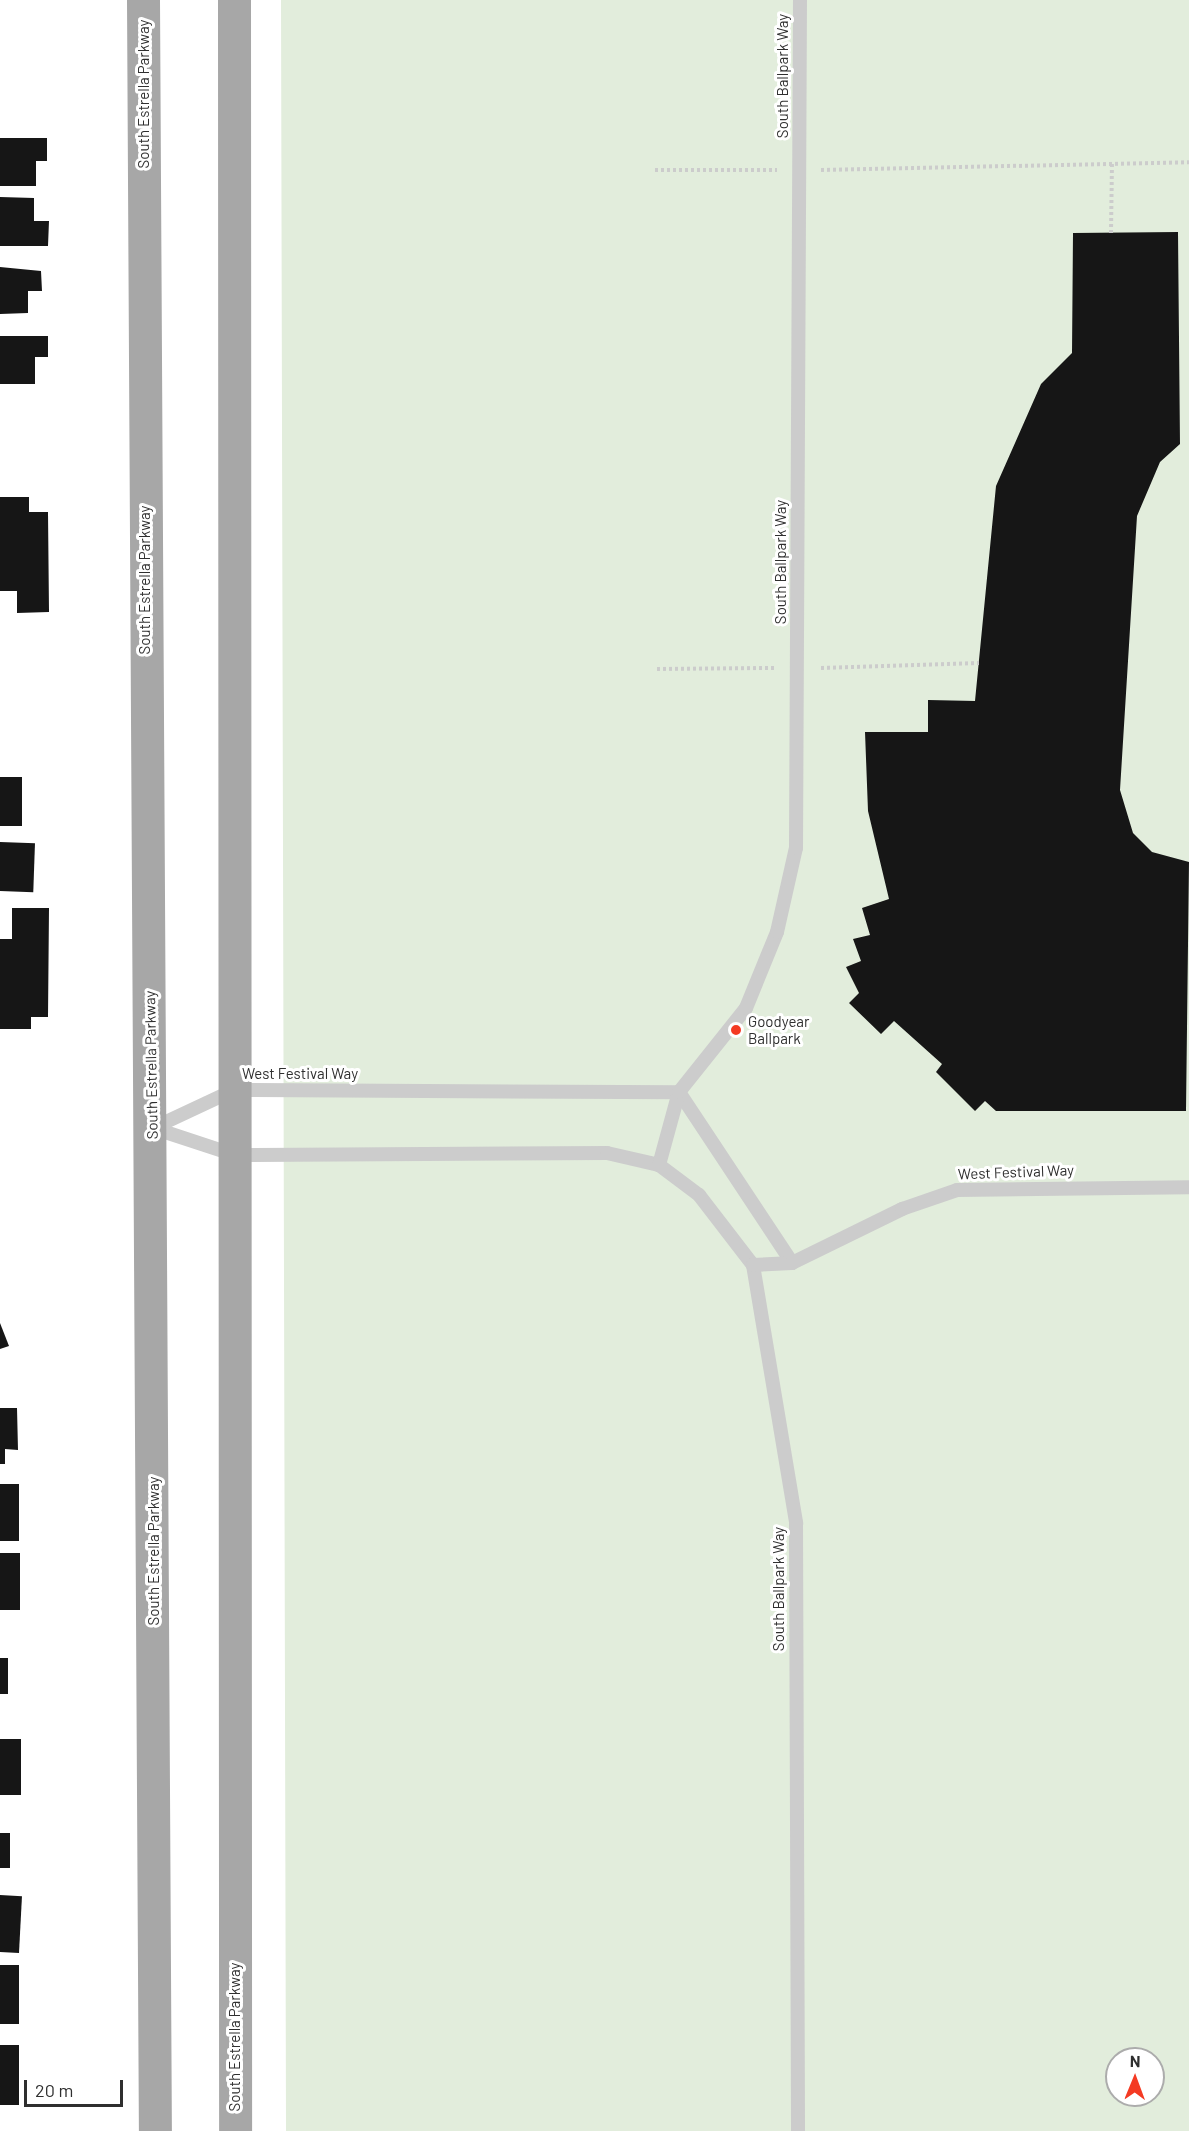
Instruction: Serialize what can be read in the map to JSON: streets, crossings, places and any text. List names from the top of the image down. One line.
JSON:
{"streets":{"main road":["South Estrella Parkway"],"lane":["South Ballpark Way","West Festival Way"]},"crossings":[["South Ballpark Way","West Festival Way"],["South Estrella Parkway","West Festival Way"]],"places":["Goodyear Ballpark"],"scale_bar":"20 m","north":"top"}
